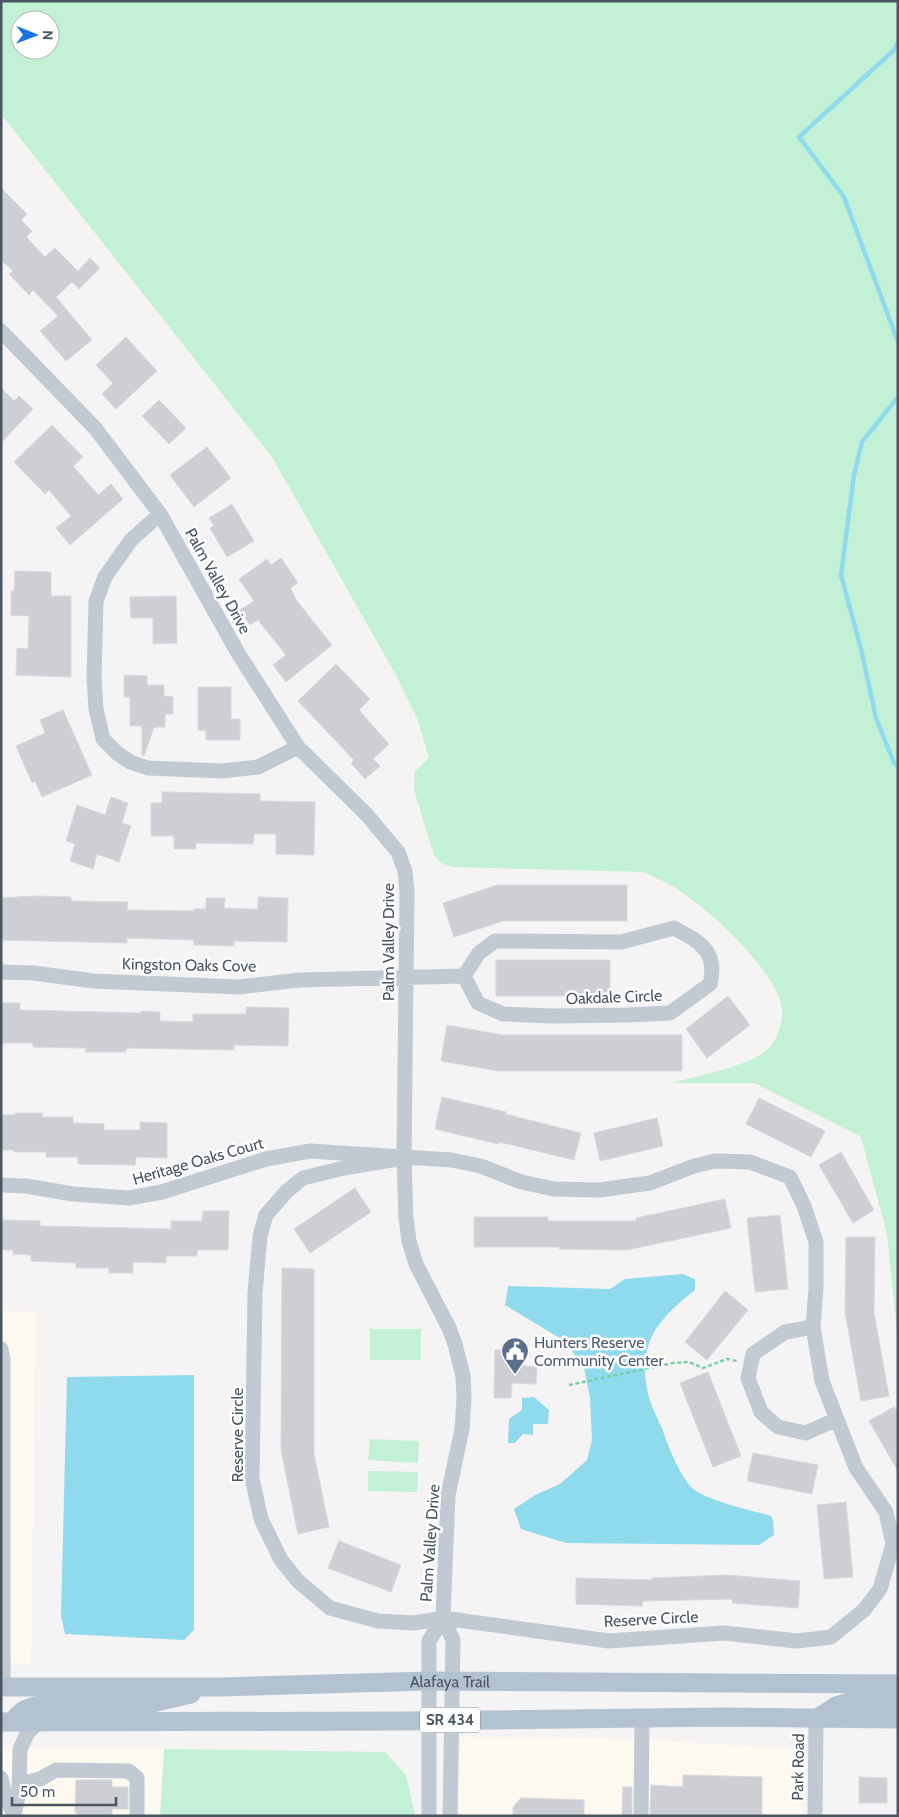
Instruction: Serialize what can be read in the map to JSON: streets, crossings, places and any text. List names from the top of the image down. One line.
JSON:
{"streets":{"main road":["Alafaya Trail","SR 434"],"street":["Palm Valley Drive","Kingston Oaks Cove","Oakdale Circle","Heritage Oaks Court","Reserve Circle","Park Road"]},"crossings":[["Palm Valley Drive","Kingston Oaks Cove"],["Palm Valley Drive","Heritage Oaks Court"],["Palm Valley Drive","Reserve Circle"],["Palm Valley Drive","Alafaya Trail"],["Palm Valley Drive","SR 434"],["Heritage Oaks Court","Reserve Circle"],["SR 434","Park Road"]],"places":{"public building":["Hunters Reserve Community Center"]},"scale_bar":"50 m","north":"right"}
